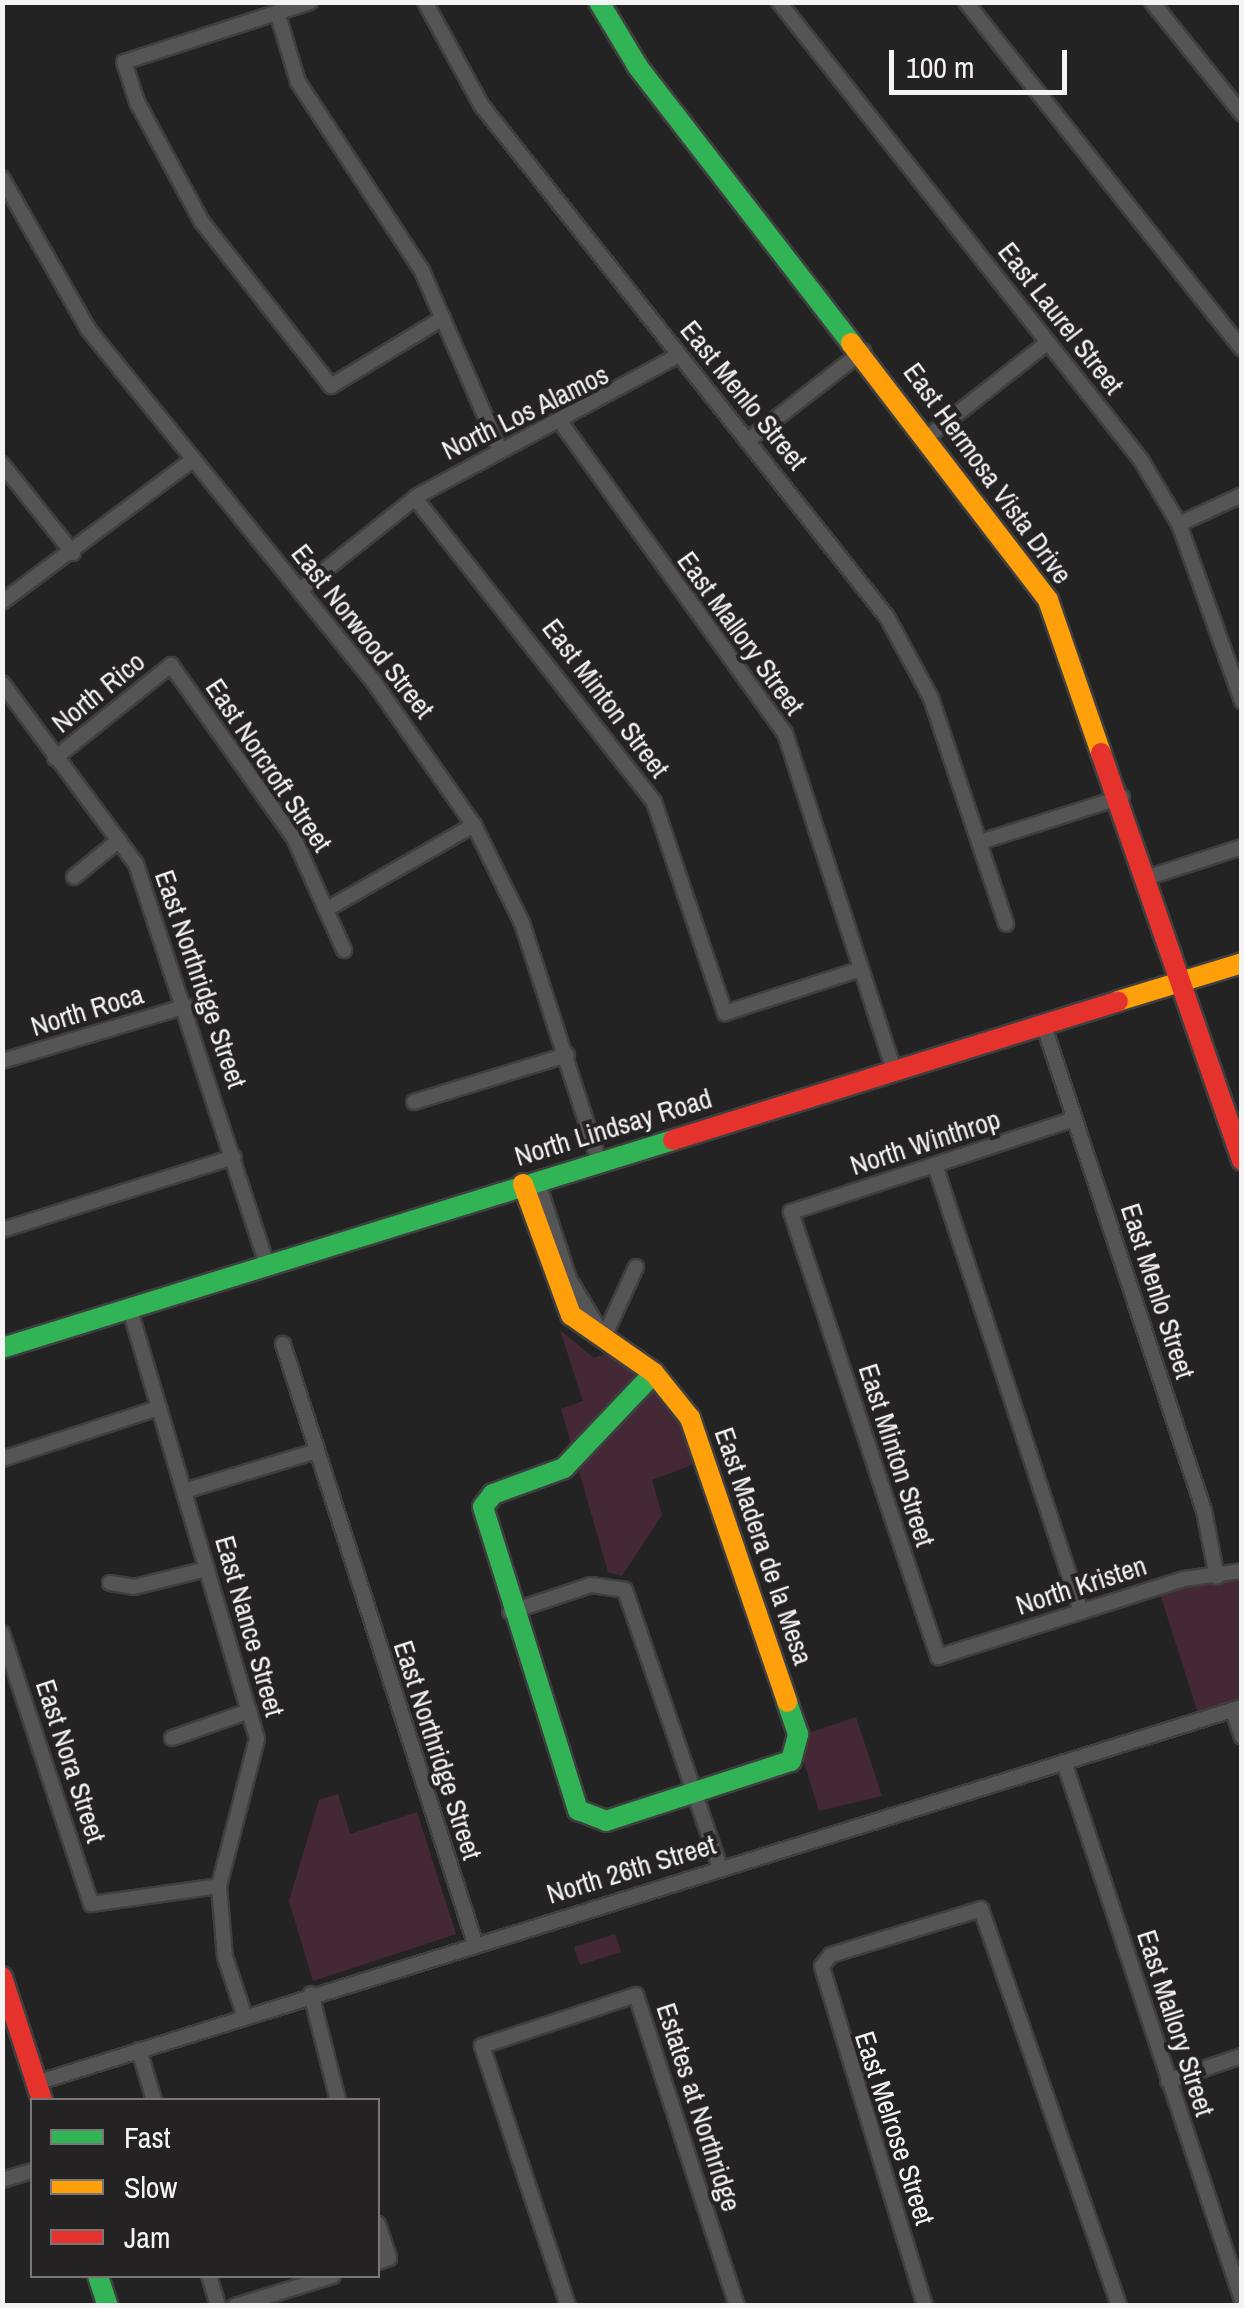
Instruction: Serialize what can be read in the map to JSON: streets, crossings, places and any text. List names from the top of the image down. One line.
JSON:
{"streets":{"street":["East Laurel Street","East Menlo Street","North Los Alamos","East Hermosa Vista Drive","East Norwood Street","East Mallory Street","North Rico","East Minton Street","East Norcroft Street","East Northridge Street","North Roca","North Lindsay Road","North Winthrop","East Madera de la Mesa","North Kristen","East Nance Street","East Nora Street","North 26th Street","Estates at Northridge","East Melrose Street"]},"crossings":[["East Menlo Street","North Los Alamos"],["East Menlo Street","North Lindsay Road"],["East Menlo Street","North Winthrop"],["East Menlo Street","North Kristen"],["North Los Alamos","East Norwood Street"],["North Los Alamos","East Mallory Street"],["North Los Alamos","East Minton Street"],["East Hermosa Vista Drive","North Lindsay Road"],["East Norwood Street","North Lindsay Road"],["East Mallory Street","East Minton Street"],["East Mallory Street","North Lindsay Road"],["East Mallory Street","North 26th Street"],["North Rico","East Norcroft Street"],["North Rico","East Northridge Street"],["East Minton Street","North Winthrop"],["East Minton Street","North Kristen"],["East Northridge Street","North Roca"],["East Northridge Street","North Lindsay Road"],["East Northridge Street","North 26th Street"],["North Lindsay Road","East Madera de la Mesa"],["North Lindsay Road","East Nance Street"],["East Nance Street","East Nora Street"],["East Nance Street","North 26th Street"]],"legend":["Fast","Slow","Jam"],"scale_bar":"100 m"}
